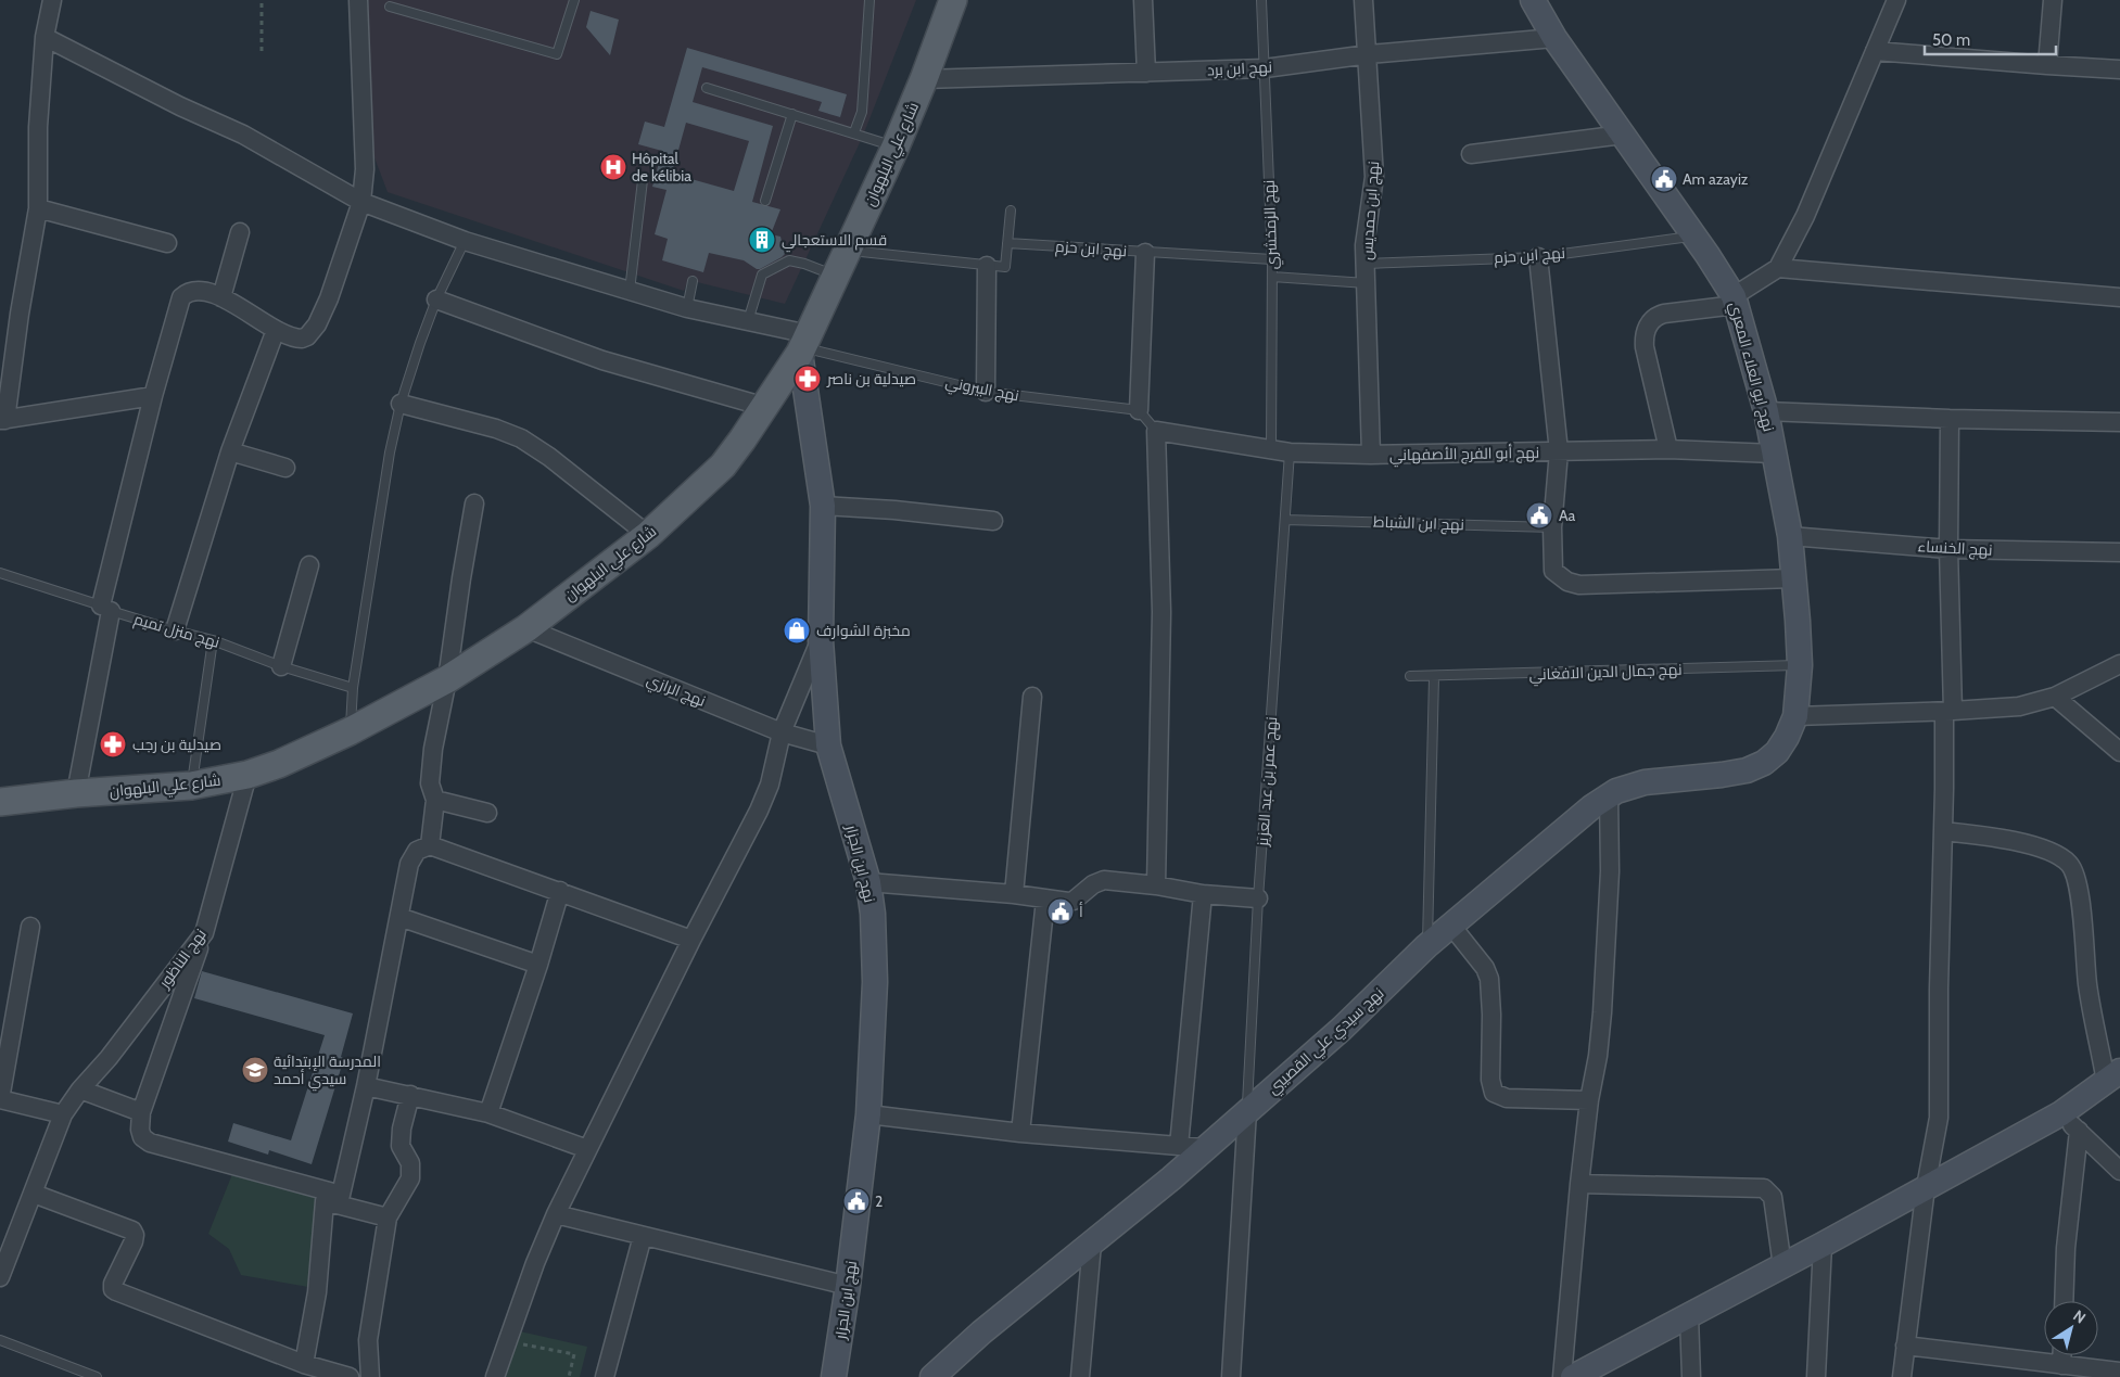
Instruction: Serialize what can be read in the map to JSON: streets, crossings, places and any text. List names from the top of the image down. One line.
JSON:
{"streets":{"main road":["شارع علي البلهوان"],"street":["نهج ابن برد","نهج ابن حمديس","نهج ابو العلاء المعري","نهج أبو الفرج الأصفهاني","نهج الخنساء","نهج الرازي","نهج ابن الجزار","نهج الناظور","نهج سيدي علي القصيبي"],"lane":["نهج الزمخشري","نهج ابن حزم","نهج البيروني","نهج ابن الشباط","نهج منزل تميم","نهج جمال الدين الافغاني","نهج عمر بن عبد العزيز"]},"crossings":[["نهج ابن برد","شارع علي البلهوان"],["نهج ابن برد","نهج ابن حمديس"],["نهج ابن برد","نهج الزمخشري"],["نهج ابن برد","نهج ابو العلاء المعري"],["شارع علي البلهوان","نهج البيروني"],["شارع علي البلهوان","نهج الرازي"],["شارع علي البلهوان","نهج ابن الجزار"],["شارع علي البلهوان","نهج الناظور"],["نهج ابن حمديس","نهج ابن حزم"],["نهج ابن حمديس","نهج أبو الفرج الأصفهاني"],["نهج الزمخشري","نهج ابن حزم"],["نهج الزمخشري","نهج أبو الفرج الأصفهاني"],["نهج ابن حزم","نهج ابو العلاء المعري"],["نهج ابو العلاء المعري","نهج أبو الفرج الأصفهاني"],["نهج ابو العلاء المعري","نهج الخنساء"],["نهج ابو العلاء المعري","نهج جمال الدين الافغاني"],["نهج ابو العلاء المعري","نهج سيدي علي القصيبي"],["نهج البيروني","نهج ابن الجزار"],["نهج أبو الفرج الأصفهاني","نهج عمر بن عبد العزيز"],["نهج ابن الشباط","نهج عمر بن عبد العزيز"],["نهج الرازي","نهج ابن الجزار"],["نهج عمر بن عبد العزيز","نهج سيدي علي القصيبي"]],"places":{"hospital":["Hôpital de kélibia"],"public building":["Am azayiz","Aa","أ","2"],"building":["قسم الاستعجالي"],"pharmacy":["صيدلية بن ناصر","صيدلية بن رجب"],"shop":["مخبزة الشوارف"],"school or university":["المدرسة الإبتدائية سيدي أحمد"]},"scale_bar":"50 m","north":"top right"}
